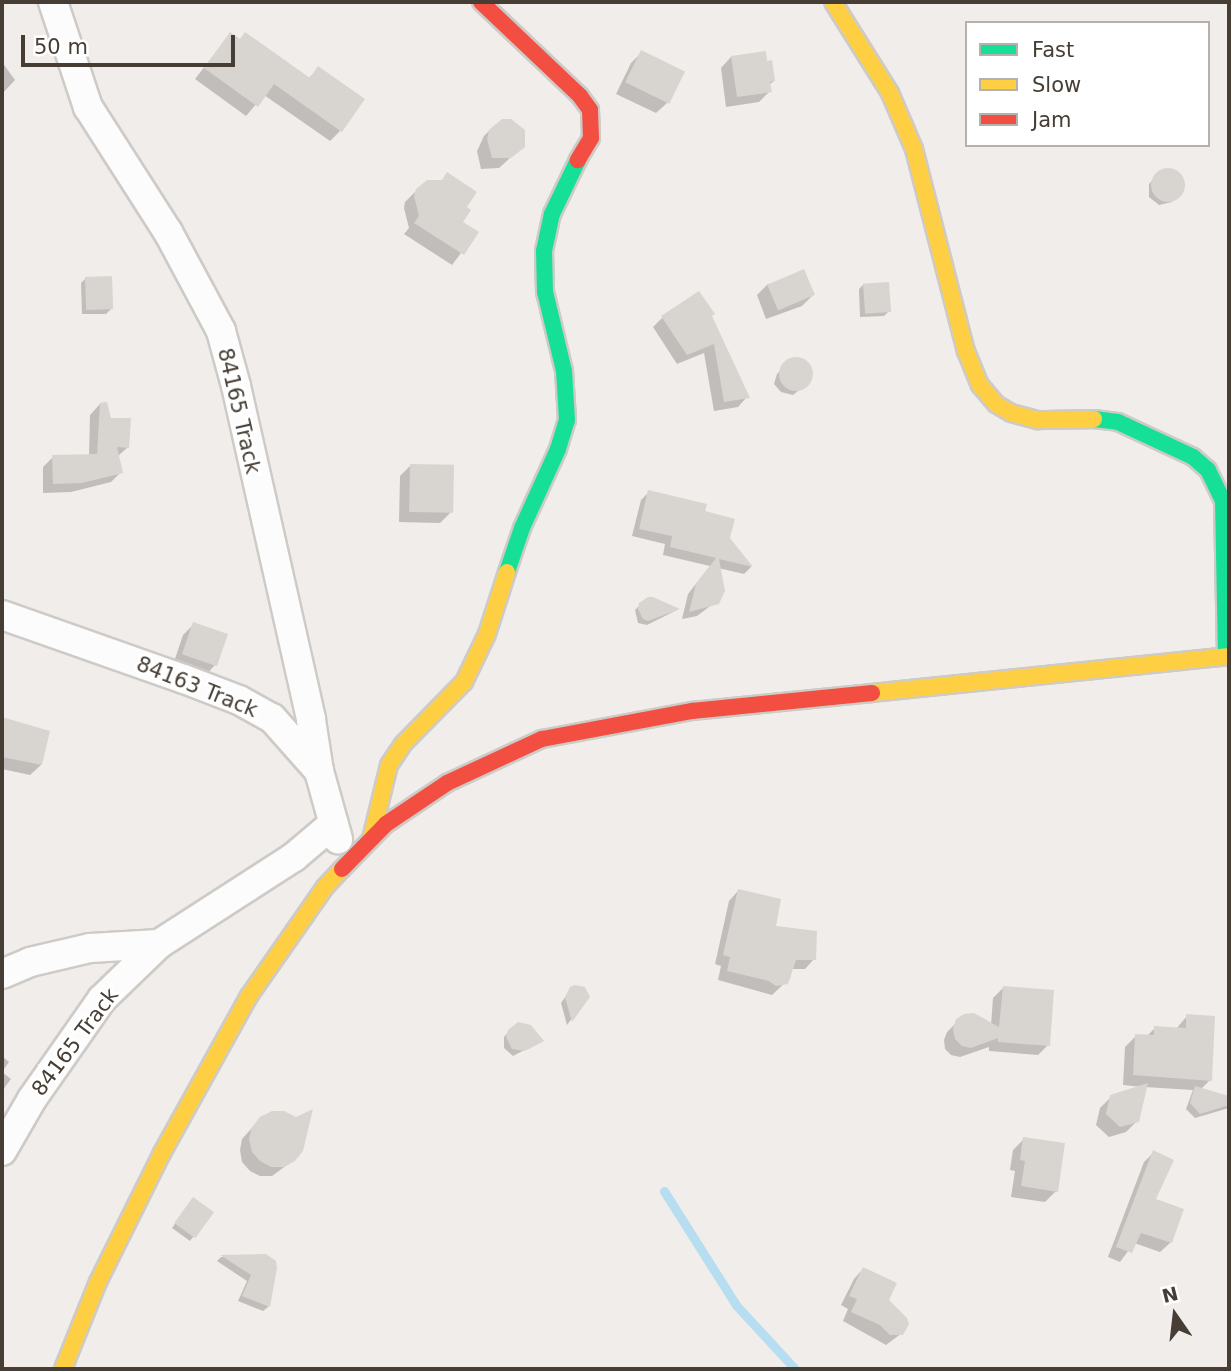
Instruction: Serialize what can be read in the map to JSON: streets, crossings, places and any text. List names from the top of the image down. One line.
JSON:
{"streets":{"street":["84165 Track","84163 Track"]},"crossings":[["84165 Track","84163 Track"]],"legend":["Fast","Slow","Jam"],"scale_bar":"50 m","north":"top"}
